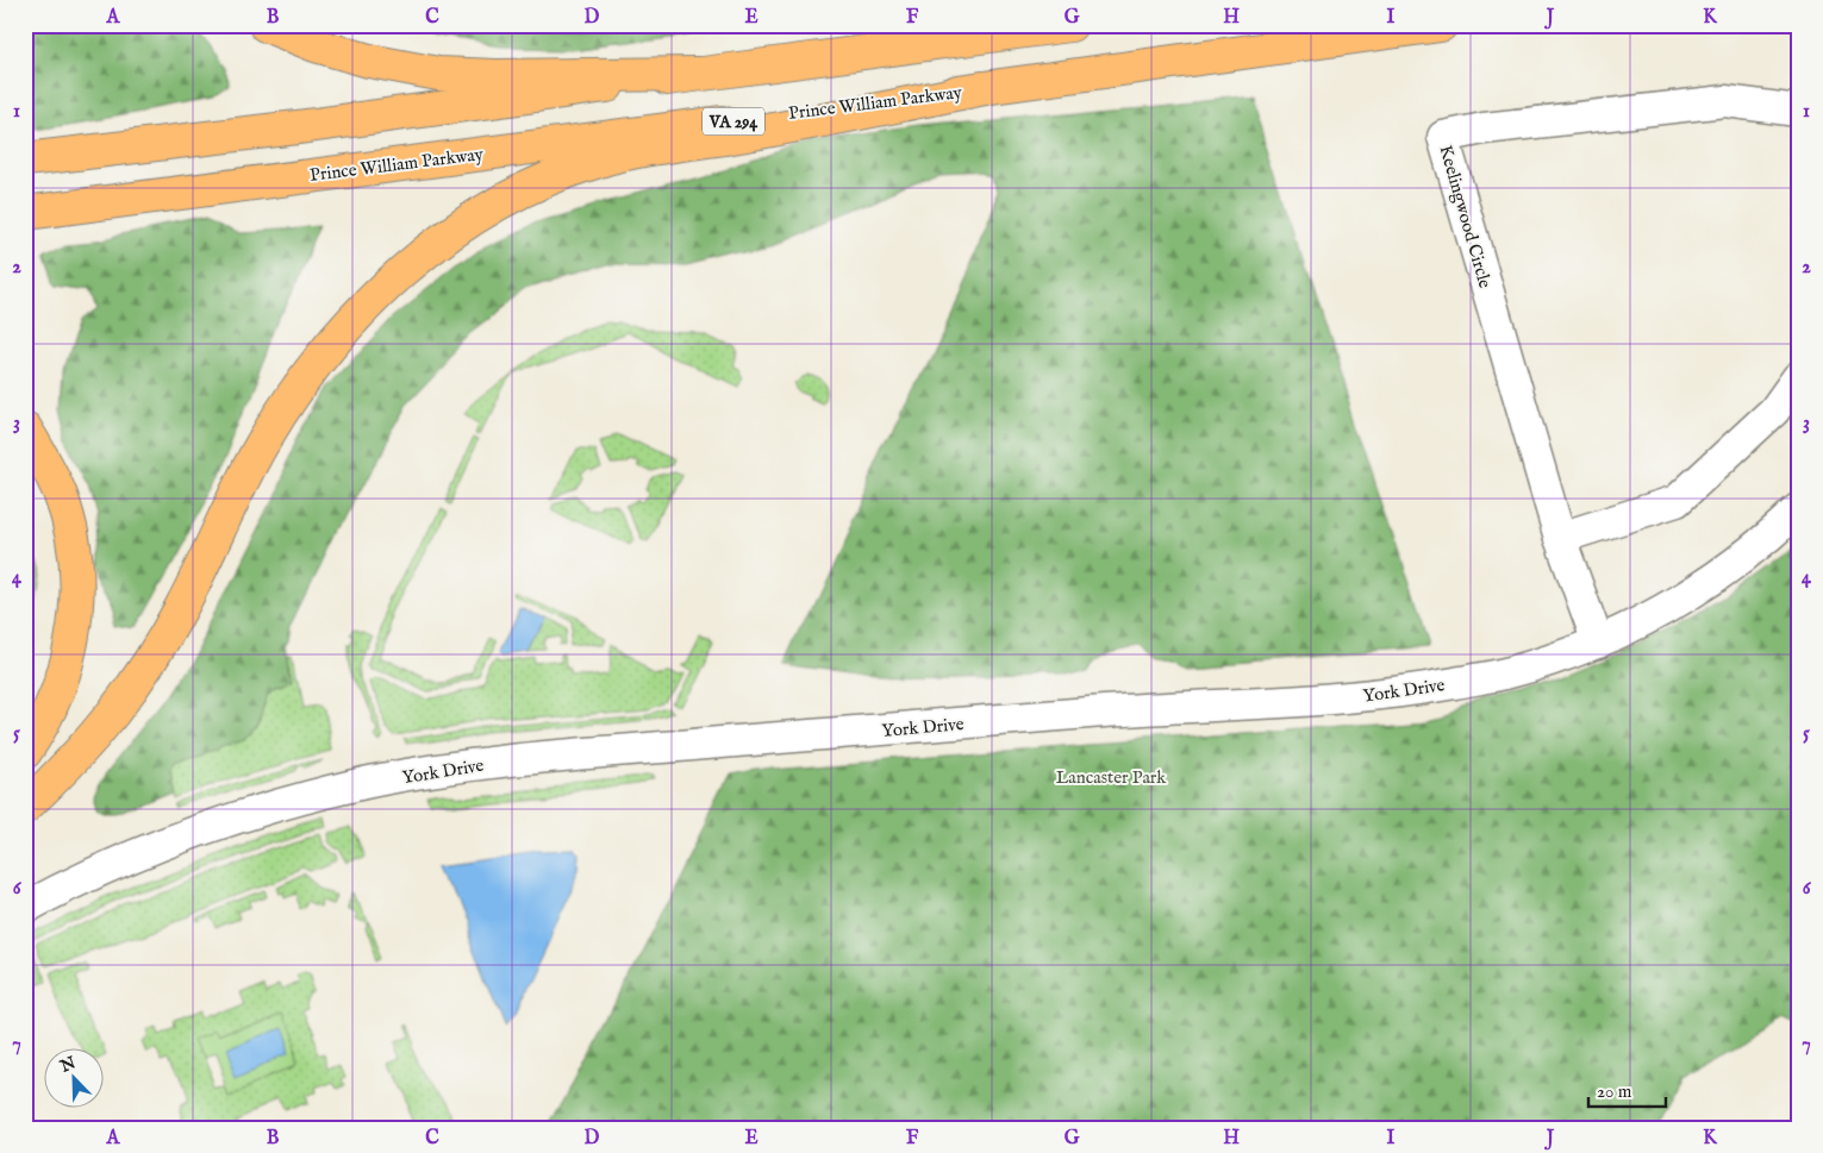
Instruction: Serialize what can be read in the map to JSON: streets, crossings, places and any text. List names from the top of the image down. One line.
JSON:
{"streets":{"main road":["Prince William Parkway","VA 294"],"street":["Keelingwood Circle","York Drive"]},"crossings":[["Keelingwood Circle","York Drive"]],"parks":["Lancaster Park"],"scale_bar":"20 m","north":"top left","grid":{"columns":["A","B","C","D","E","F","G","H","I","J","K"],"rows":["1","2","3","4","5","6","7"]}}
